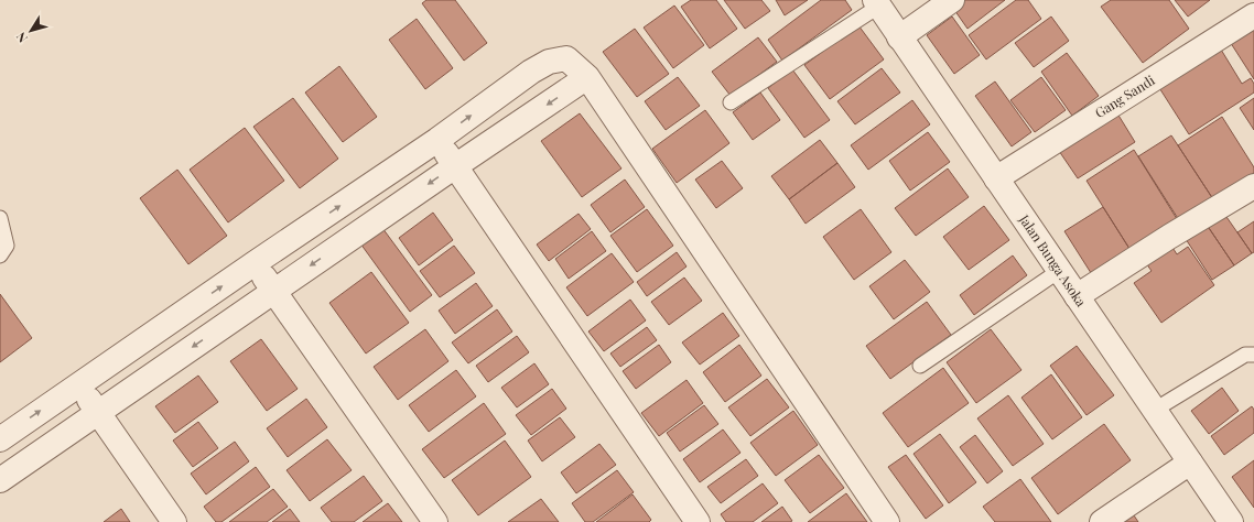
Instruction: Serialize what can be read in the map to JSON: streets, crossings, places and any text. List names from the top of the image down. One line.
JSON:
{"streets":{"street":["Gang Sandi","Jalan Bunga Asoka"]},"crossings":[["Gang Sandi","Jalan Bunga Asoka"]],"north":"bottom left"}
